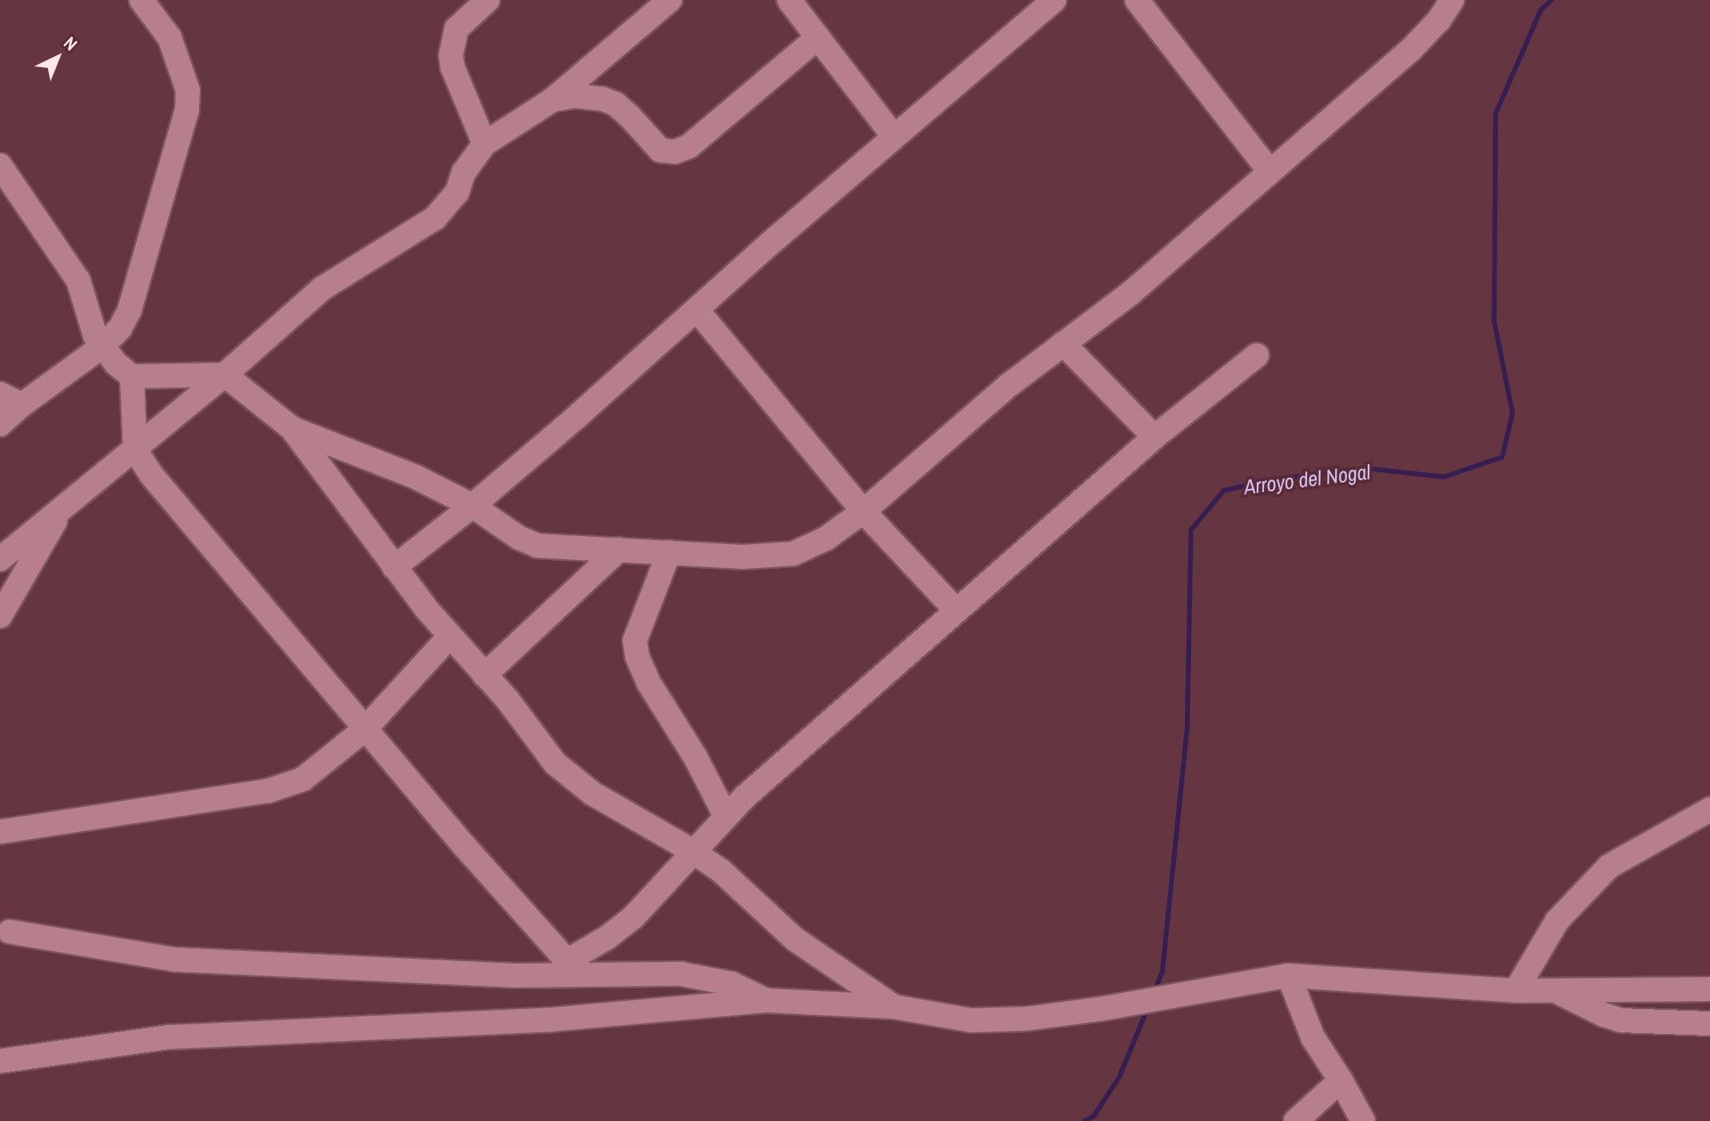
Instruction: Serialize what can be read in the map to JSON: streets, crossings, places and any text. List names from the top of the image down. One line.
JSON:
{"water":["Arroyo del Nogal"],"north":"top right"}
